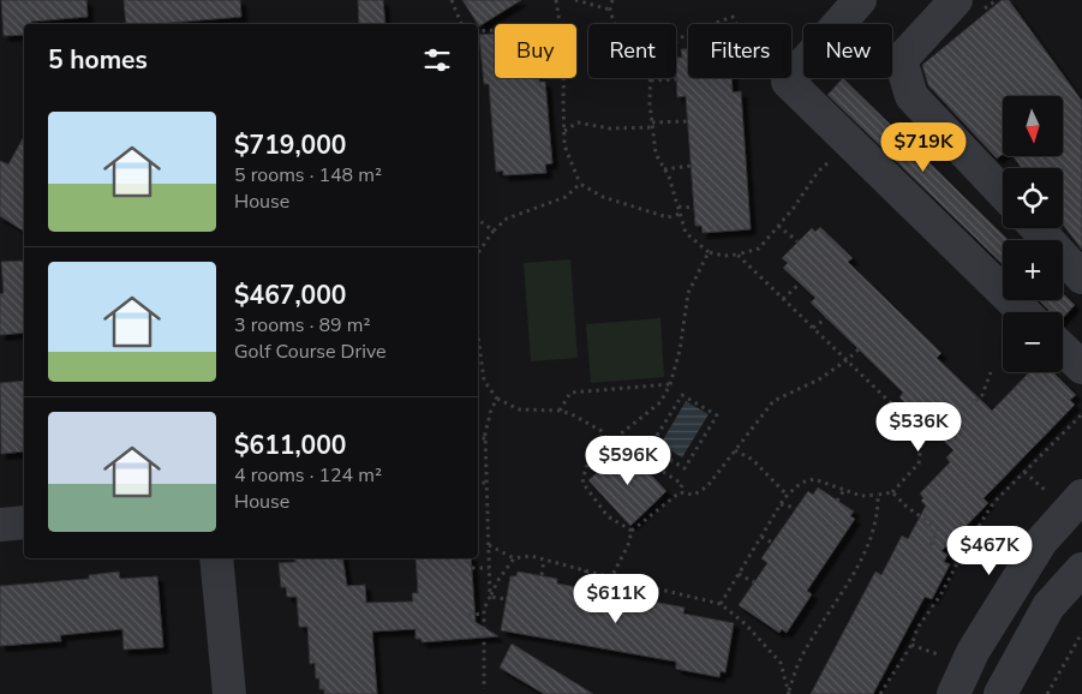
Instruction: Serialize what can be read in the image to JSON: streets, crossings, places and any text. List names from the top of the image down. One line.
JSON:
{"north":"bottom","page":{"chip":["Buy","Rent","Filters","New"],"heading":"5 homes","map_buttons":["+","−"],"list":[{"name":"$719,000","note":"5 rooms · 148 m² · House"},{"name":"$467,000","note":"3 rooms · 89 m² · Golf Course Drive"},{"name":"$611,000","note":"4 rooms · 124 m² · House"}],"price":["$719K","$536K","$596K","$467K","$611K"]}}
